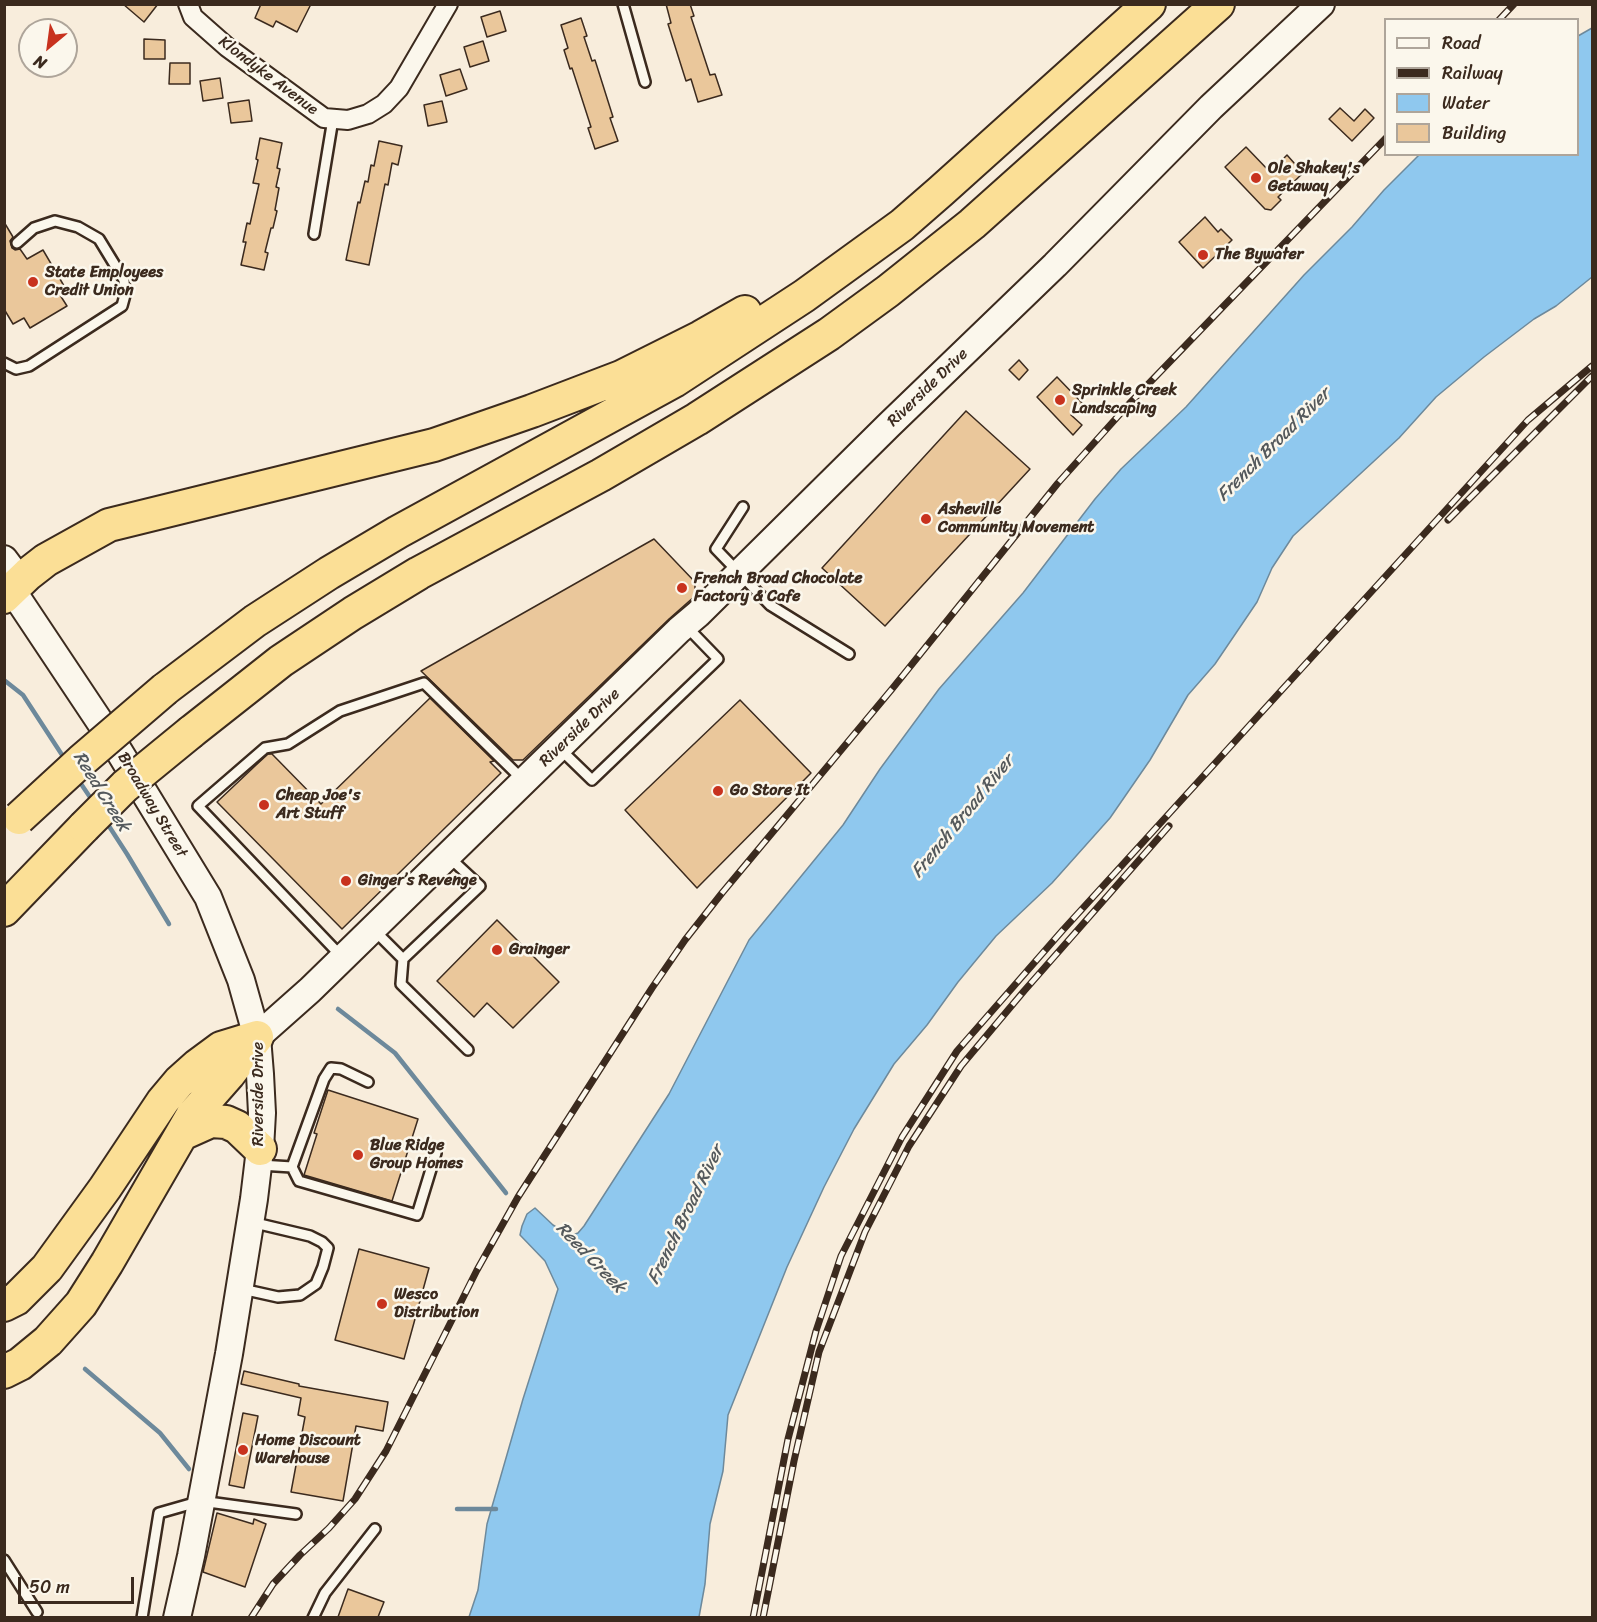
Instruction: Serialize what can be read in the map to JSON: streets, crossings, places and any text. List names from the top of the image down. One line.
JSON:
{"streets":{"main road":["Riverside Drive","Broadway Street"],"street":["Klondyke Avenue"]},"crossings":[["Riverside Drive","Broadway Street"]],"water":["French Broad River","Reed Creek"],"places":["Ole Shakey's Getaway","The Bywater","State Employees Credit Union","Sprinkle Creek Landscaping","Asheville Community Movement","French Broad Chocolate Factory & Cafe","Go Store It","Cheap Joe's Art Stuff","Ginger’s Revenge","Grainger","Blue Ridge Group Homes","Wesco Distribution","Home Discount Warehouse"],"legend":["Road","Railway","Water","Building"],"scale_bar":"50 m","north":"bottom left"}
